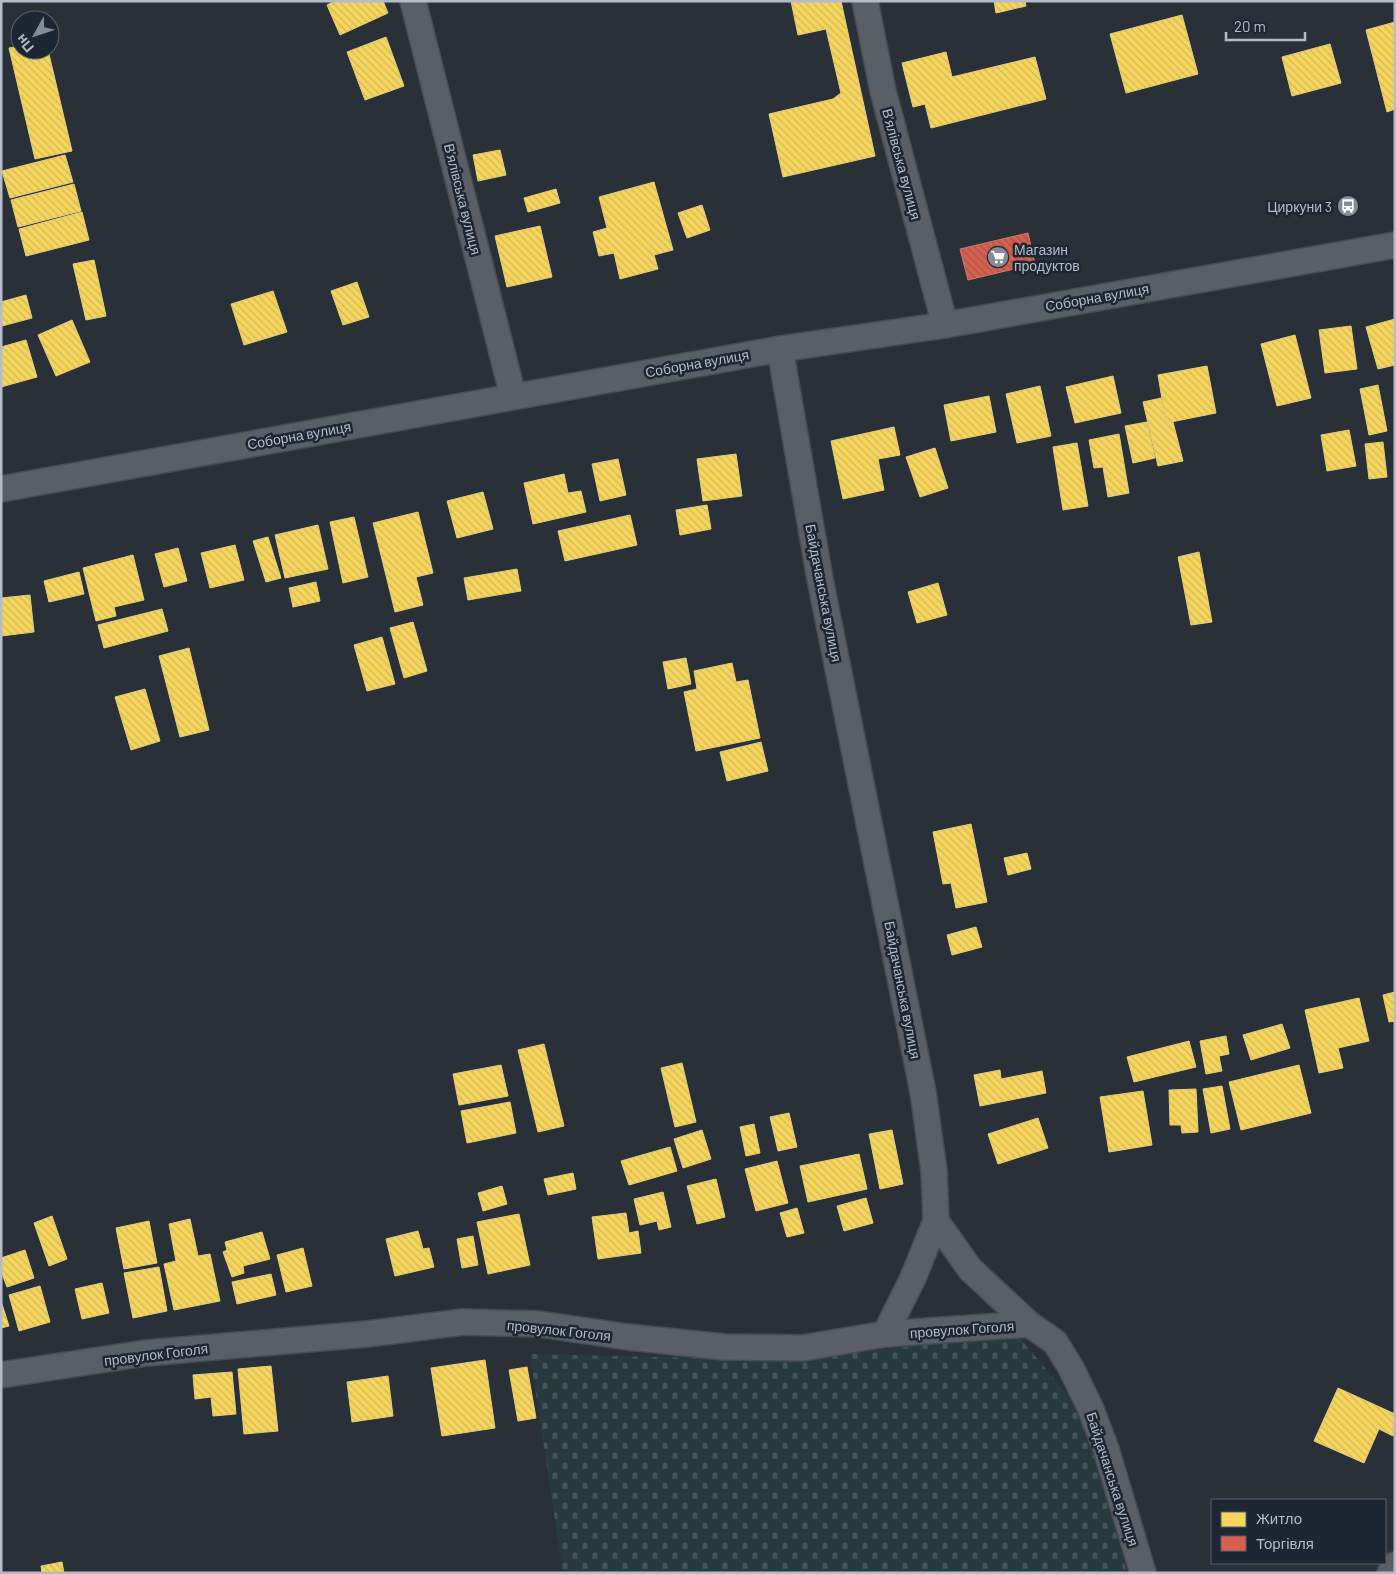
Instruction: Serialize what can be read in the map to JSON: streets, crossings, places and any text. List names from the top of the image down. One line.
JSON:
{"streets":{"street":["В’ялівська вулиця","Соборна вулиця","Байдачанська вулиця","провулок Гоголя"]},"crossings":[["В’ялівська вулиця","Соборна вулиця"],["Соборна вулиця","Байдачанська вулиця"],["Байдачанська вулиця","провулок Гоголя"]],"places":{"bus stop":["Циркуни 3"],"supermarket":["Магазин продуктов"]},"legend":["Житло","Торгівля"],"scale_bar":"20 m","north":"bottom left"}
